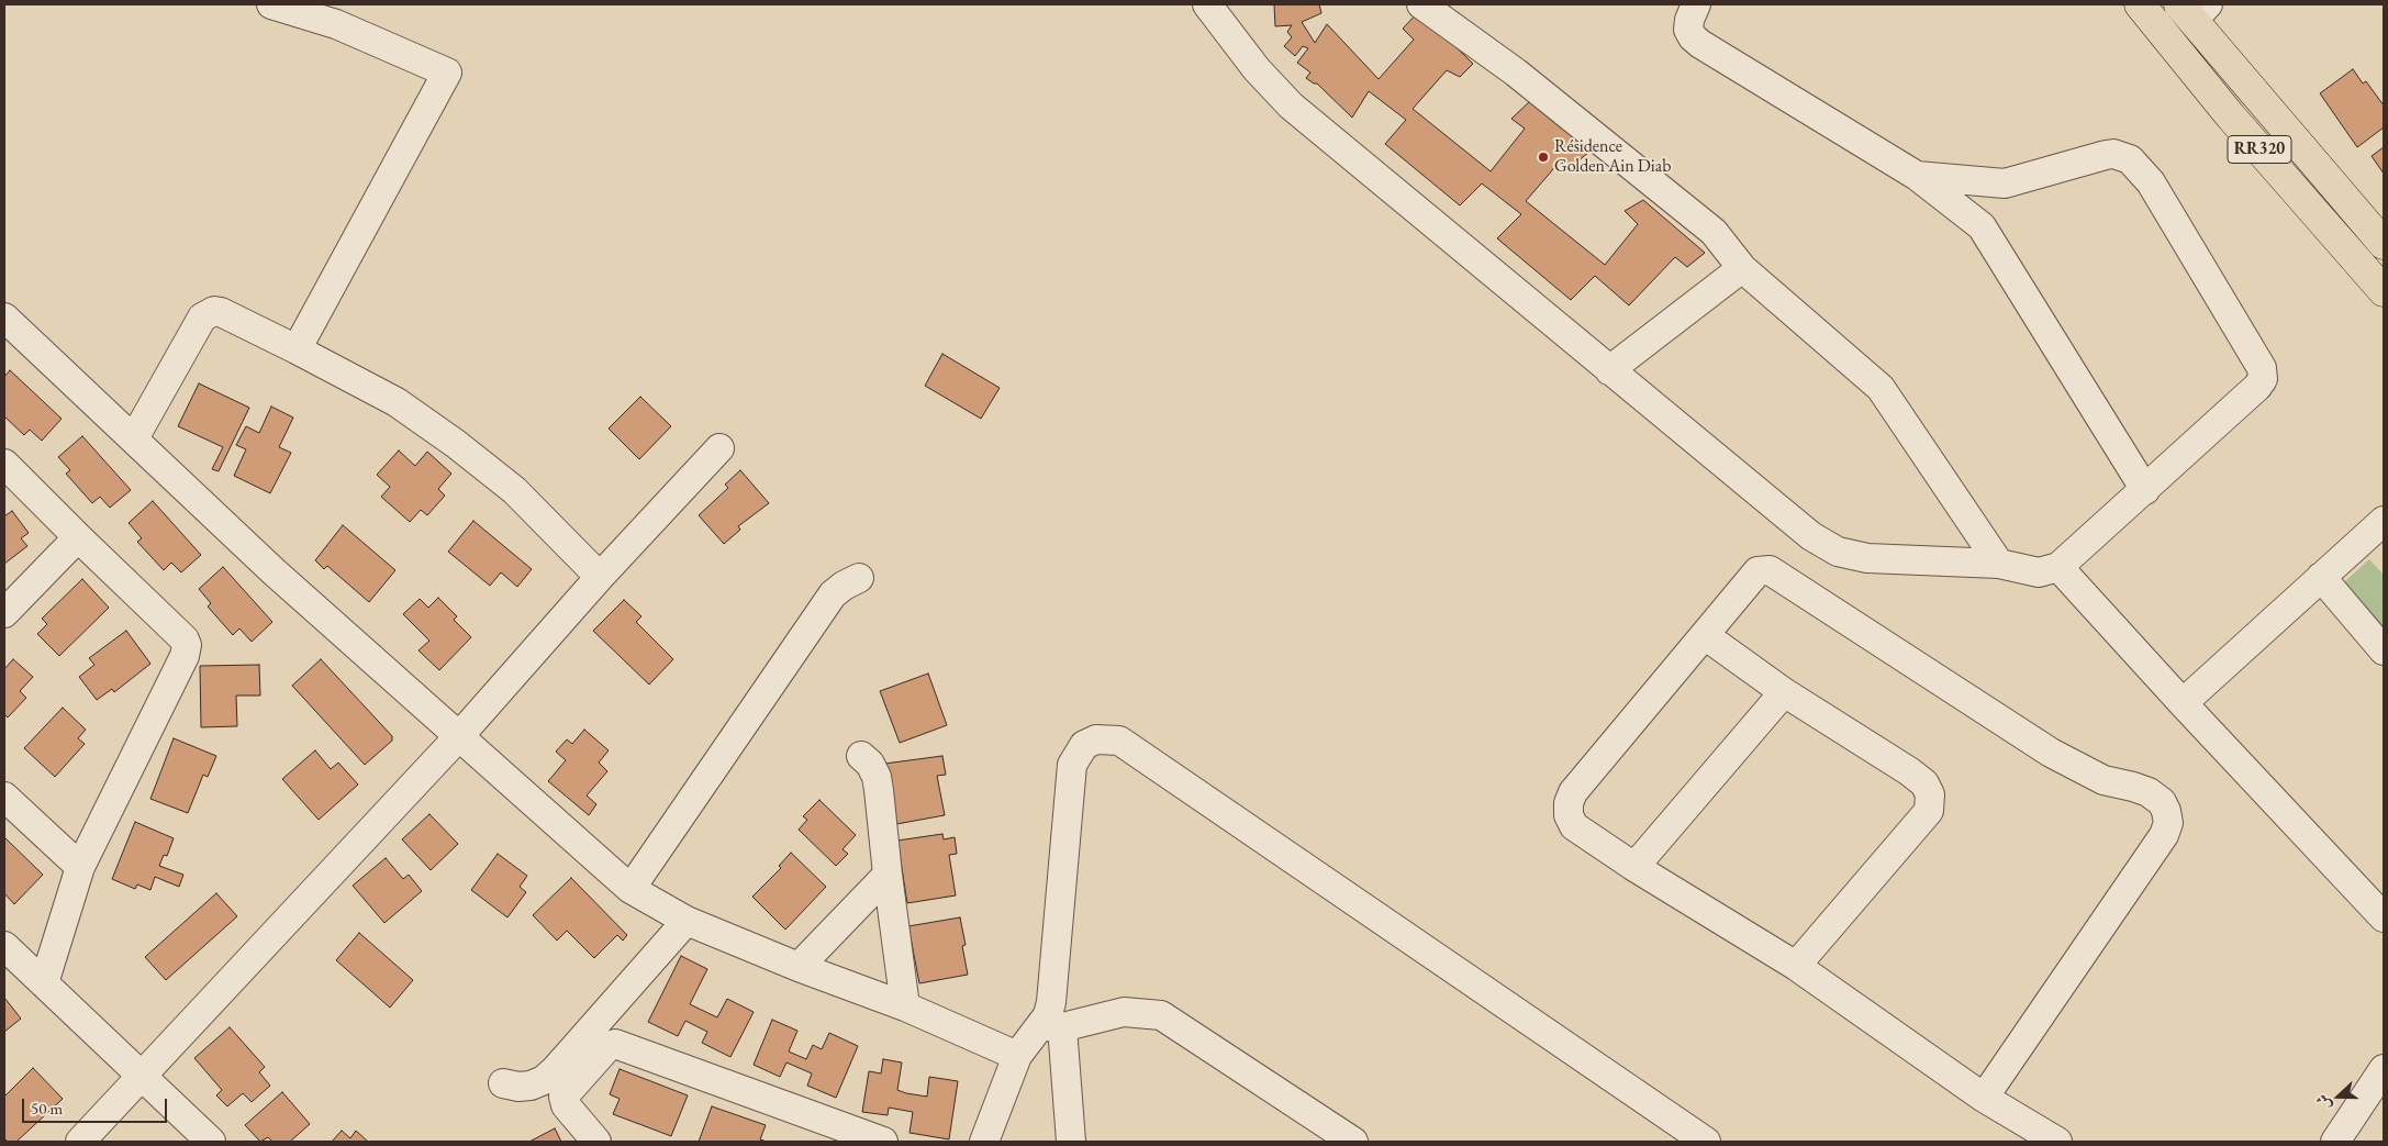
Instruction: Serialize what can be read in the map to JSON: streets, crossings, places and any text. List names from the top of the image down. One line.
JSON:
{"streets":{"main road":["RR320"]},"places":["Résidence Golden Ain Diab"],"scale_bar":"50 m","north":"left"}
